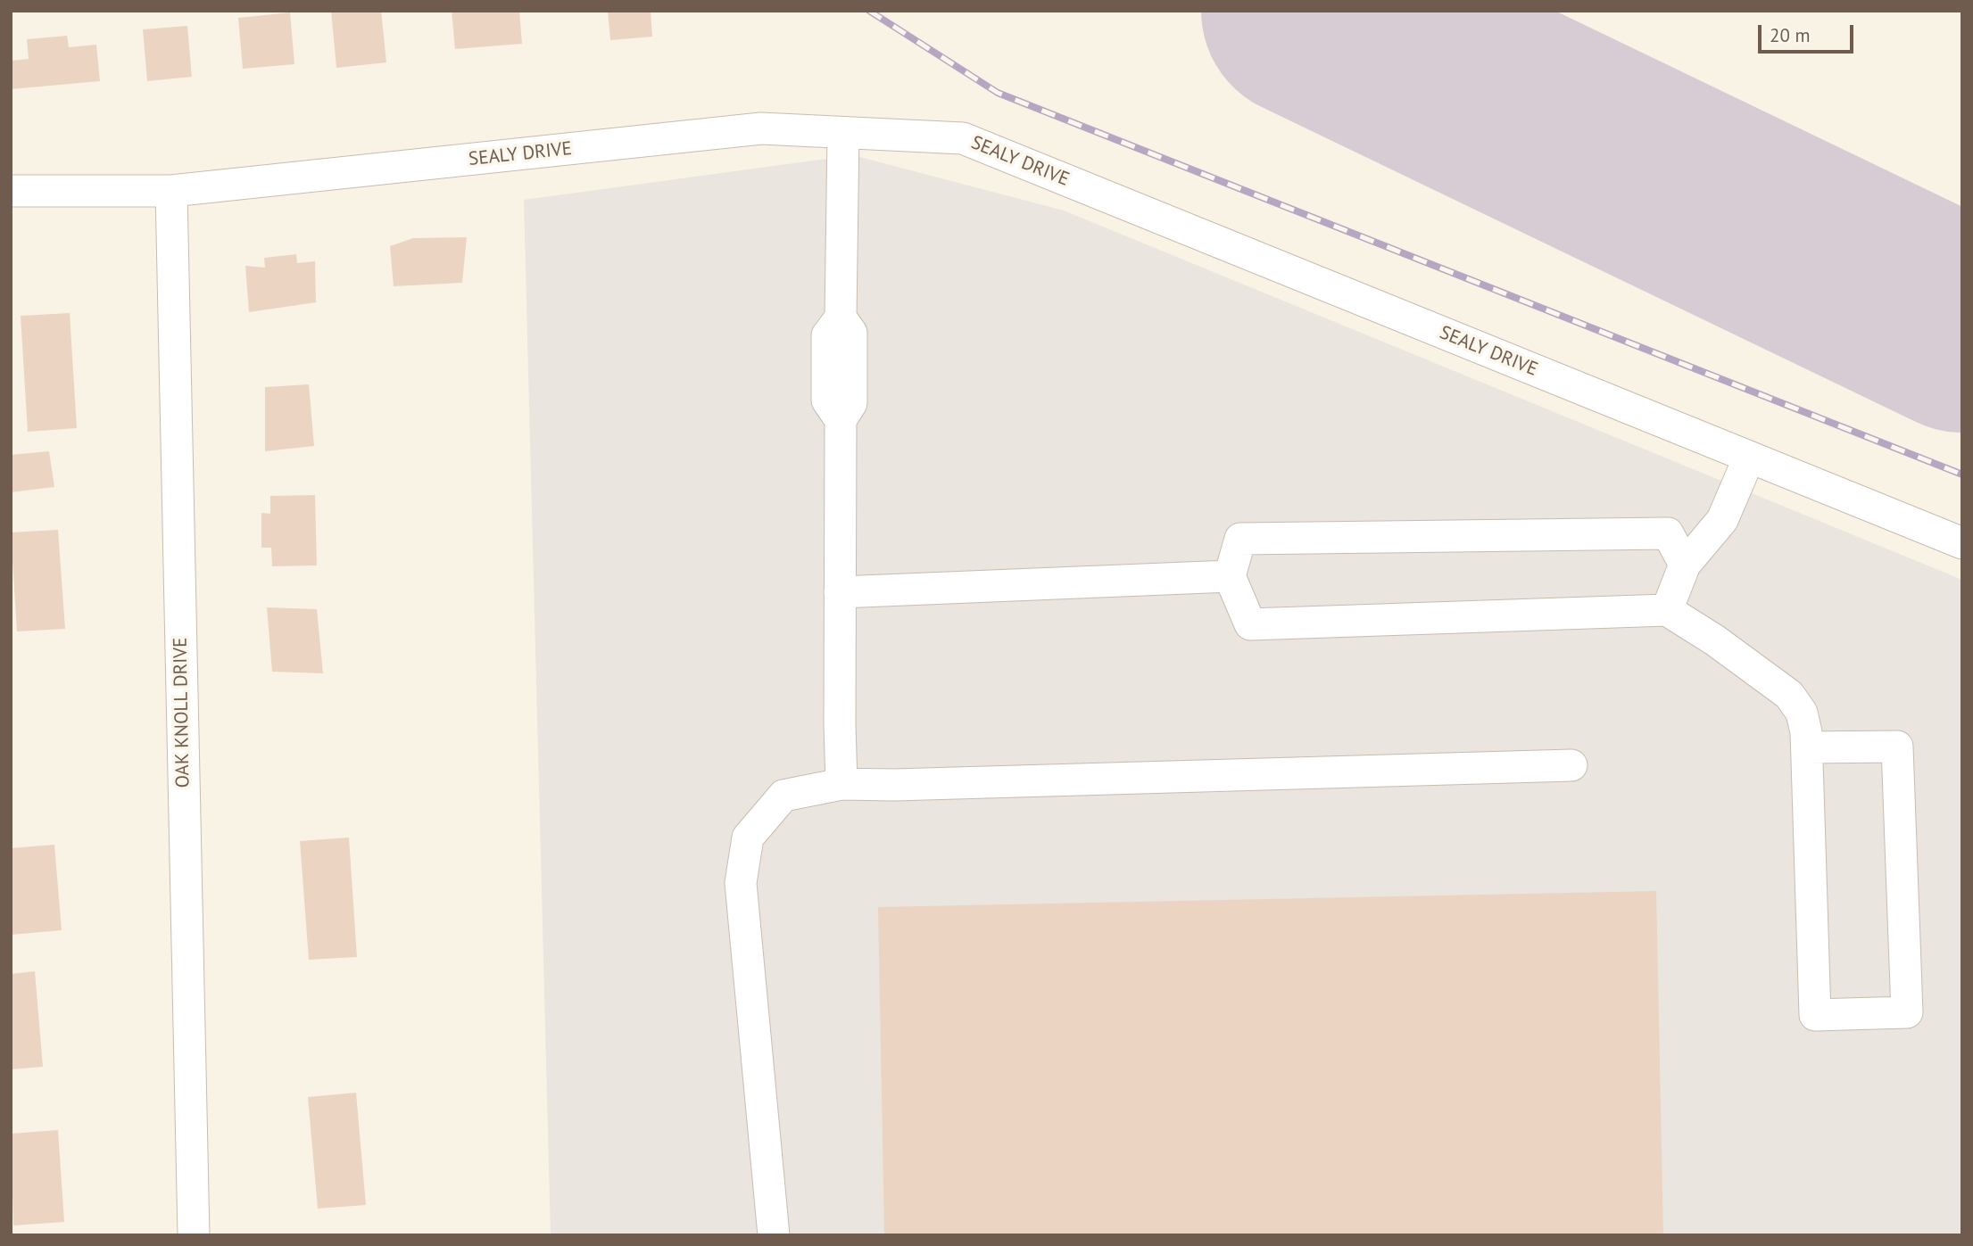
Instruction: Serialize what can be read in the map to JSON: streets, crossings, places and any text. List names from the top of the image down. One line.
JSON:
{"streets":{"street":["SEALY DRIVE","OAK KNOLL DRIVE"]},"crossings":[["SEALY DRIVE","OAK KNOLL DRIVE"]],"scale_bar":"20 m"}
